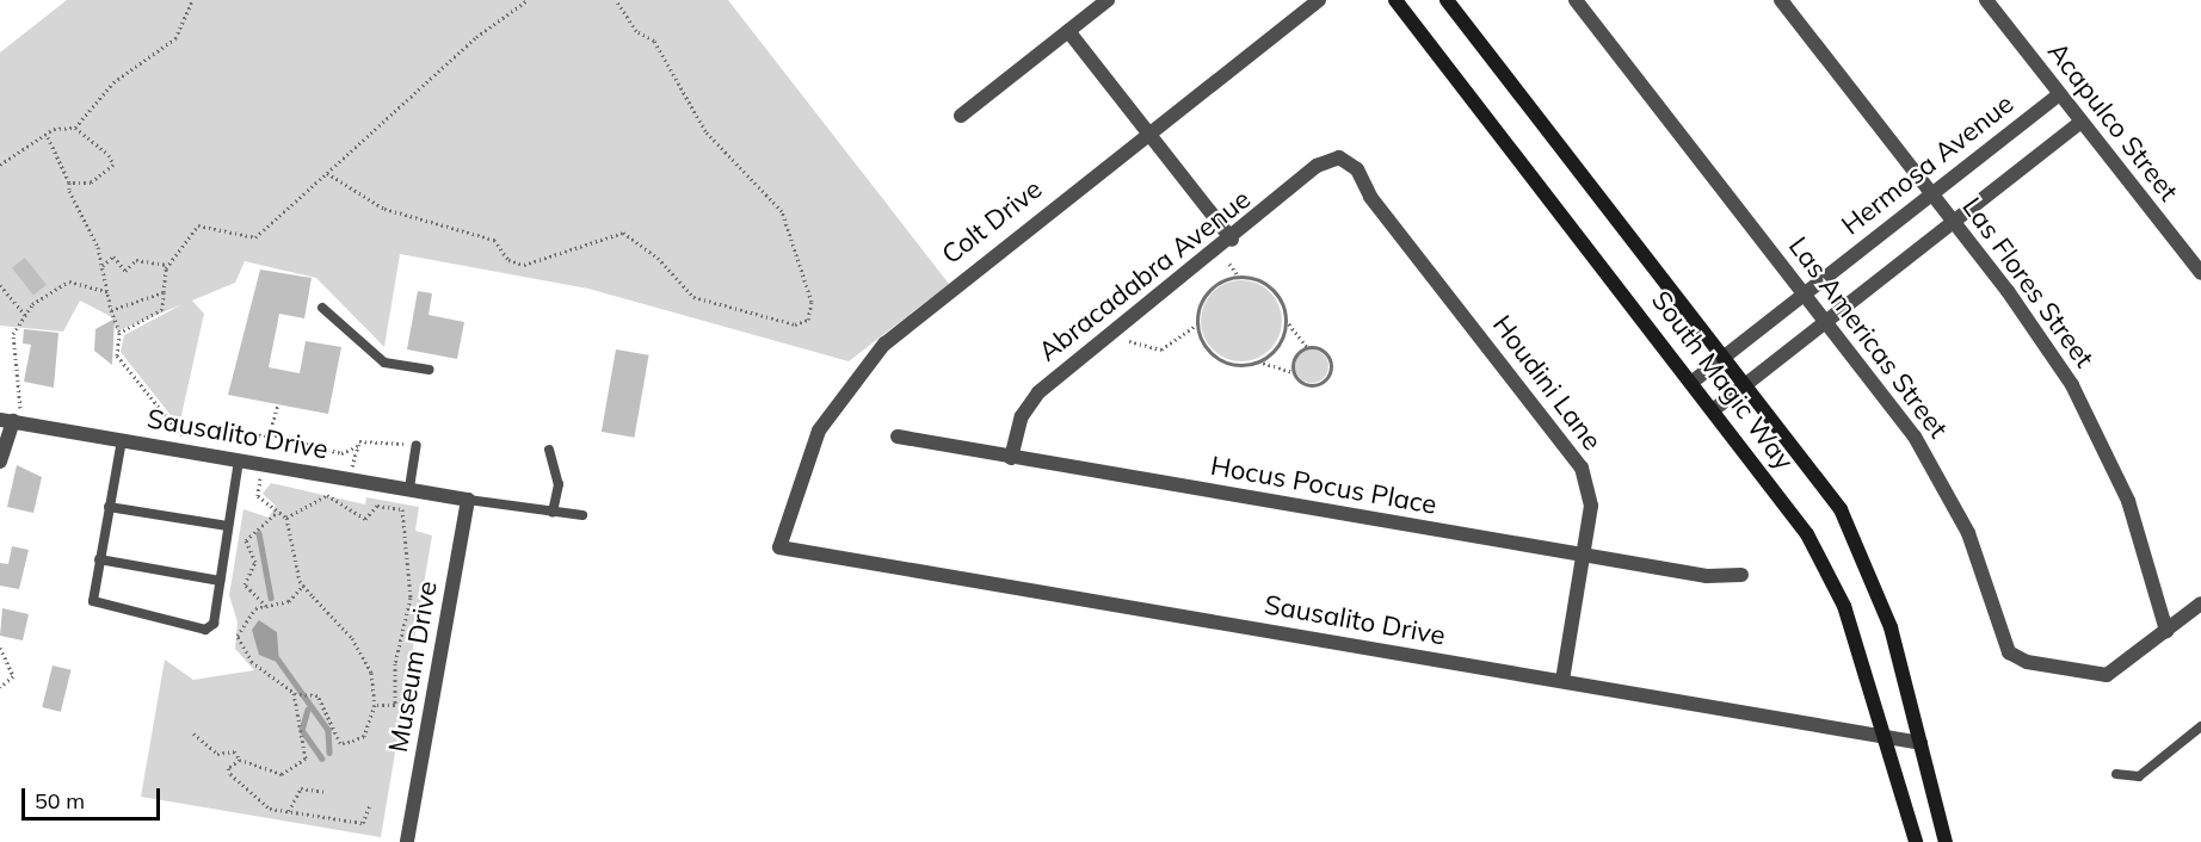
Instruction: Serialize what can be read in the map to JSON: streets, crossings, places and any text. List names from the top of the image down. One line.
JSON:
{"streets":{"street":["Acapulco Street","Hermosa Avenue","Colt Drive","Abracadabra Avenue","Las Flores Street","Las Americas Street","South Magic Way","Houdini Lane","Sausalito Drive","Hocus Pocus Place","Museum Drive"]},"crossings":[["Acapulco Street","Hermosa Avenue"],["Hermosa Avenue","Las Flores Street"],["Hermosa Avenue","Las Americas Street"],["Hermosa Avenue","South Magic Way"],["Colt Drive","Sausalito Drive"],["Abracadabra Avenue","Houdini Lane"],["Abracadabra Avenue","Hocus Pocus Place"],["Las Flores Street","Las Americas Street"],["South Magic Way","Sausalito Drive"],["Houdini Lane","Sausalito Drive"],["Houdini Lane","Hocus Pocus Place"],["Sausalito Drive","Museum Drive"]],"scale_bar":"50 m"}
